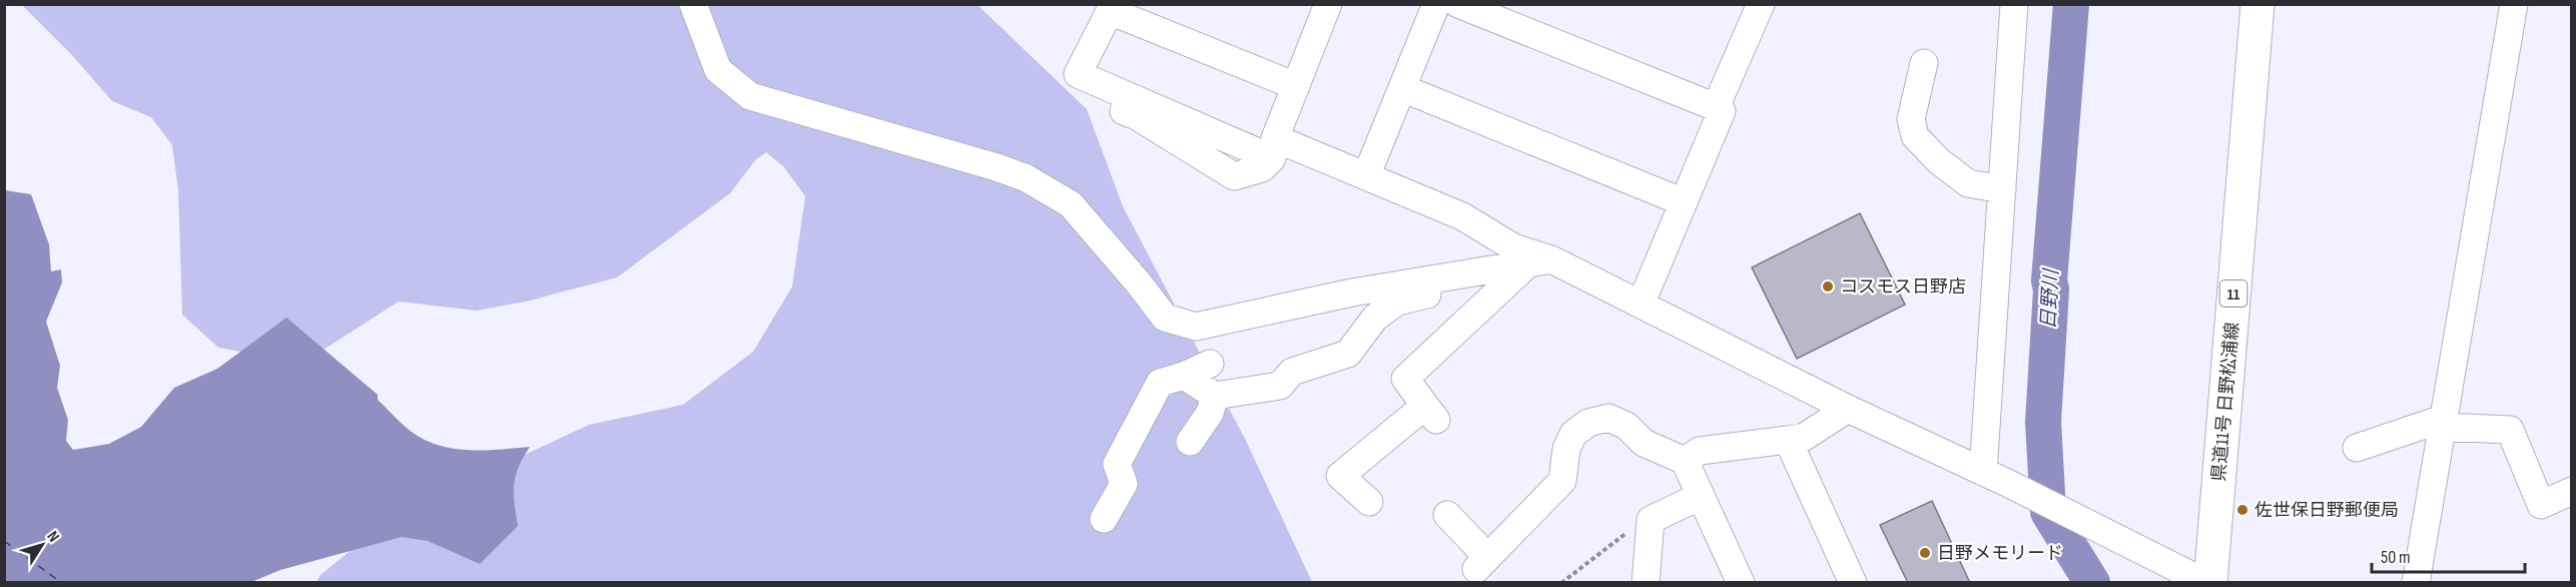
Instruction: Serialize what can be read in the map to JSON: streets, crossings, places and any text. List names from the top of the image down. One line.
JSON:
{"streets":{"main road":["11","県道11号 日野松浦線"]},"water":["日野川"],"places":["コスモス日野店","佐世保日野郵便局","日野メモリード"],"scale_bar":"50 m","north":"top right"}
